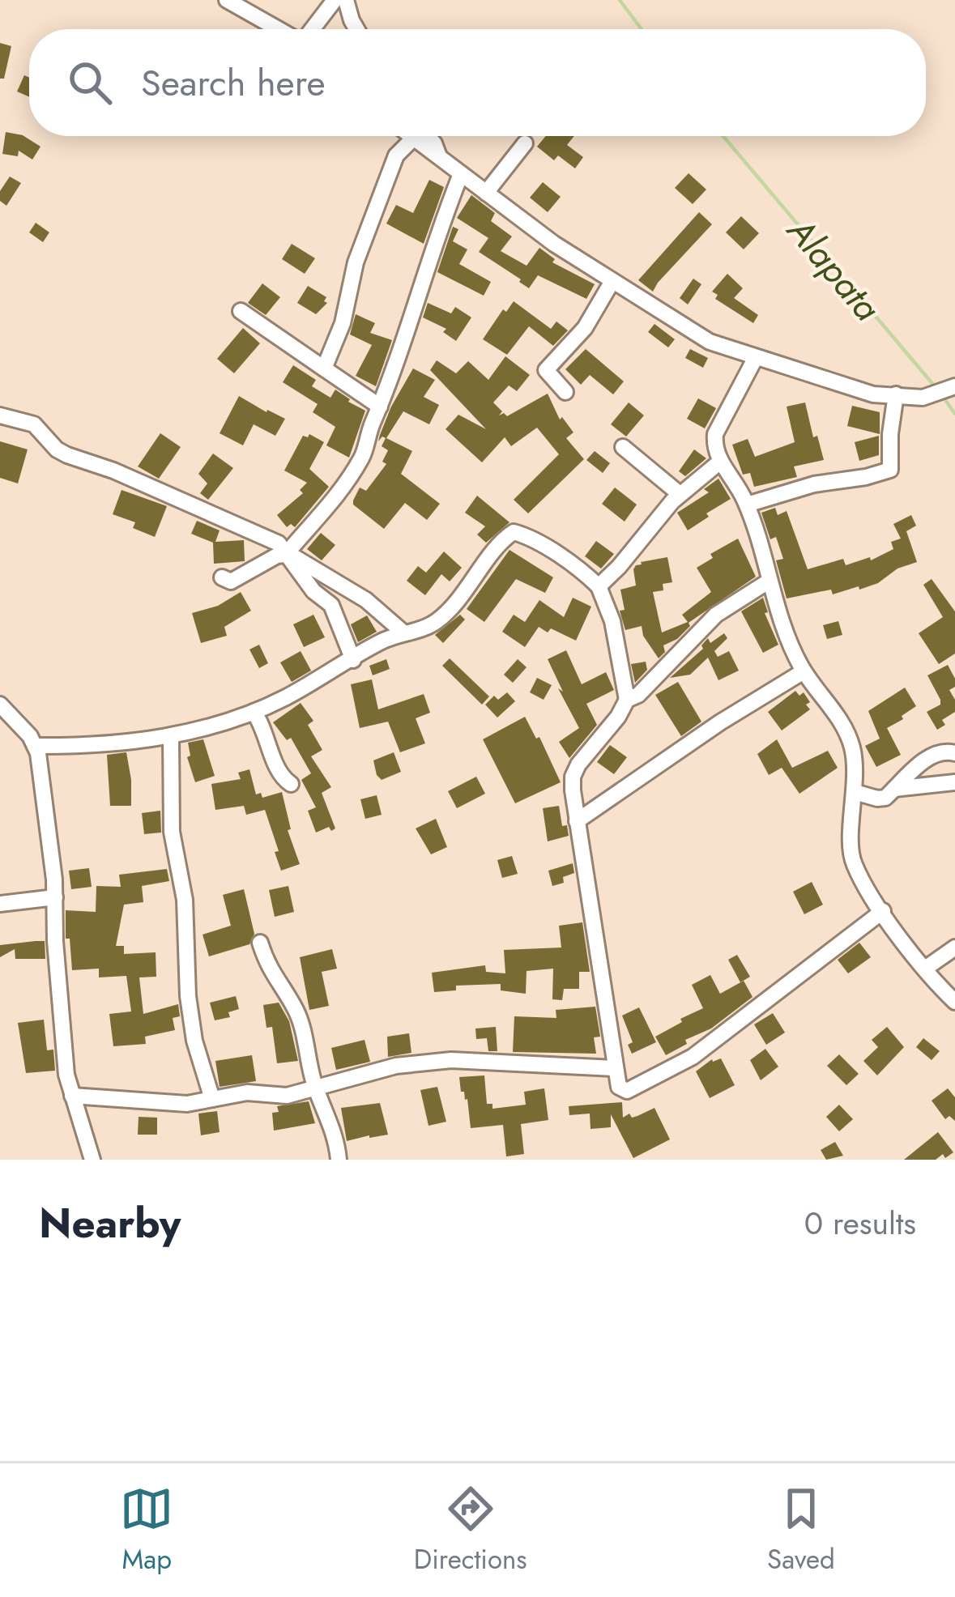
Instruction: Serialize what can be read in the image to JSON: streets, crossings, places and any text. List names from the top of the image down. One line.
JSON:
{"water":["Alapata"],"page":{"search":"Search here","heading":["Nearby","0 results"],"nav":["Map","Directions","Saved"]}}
